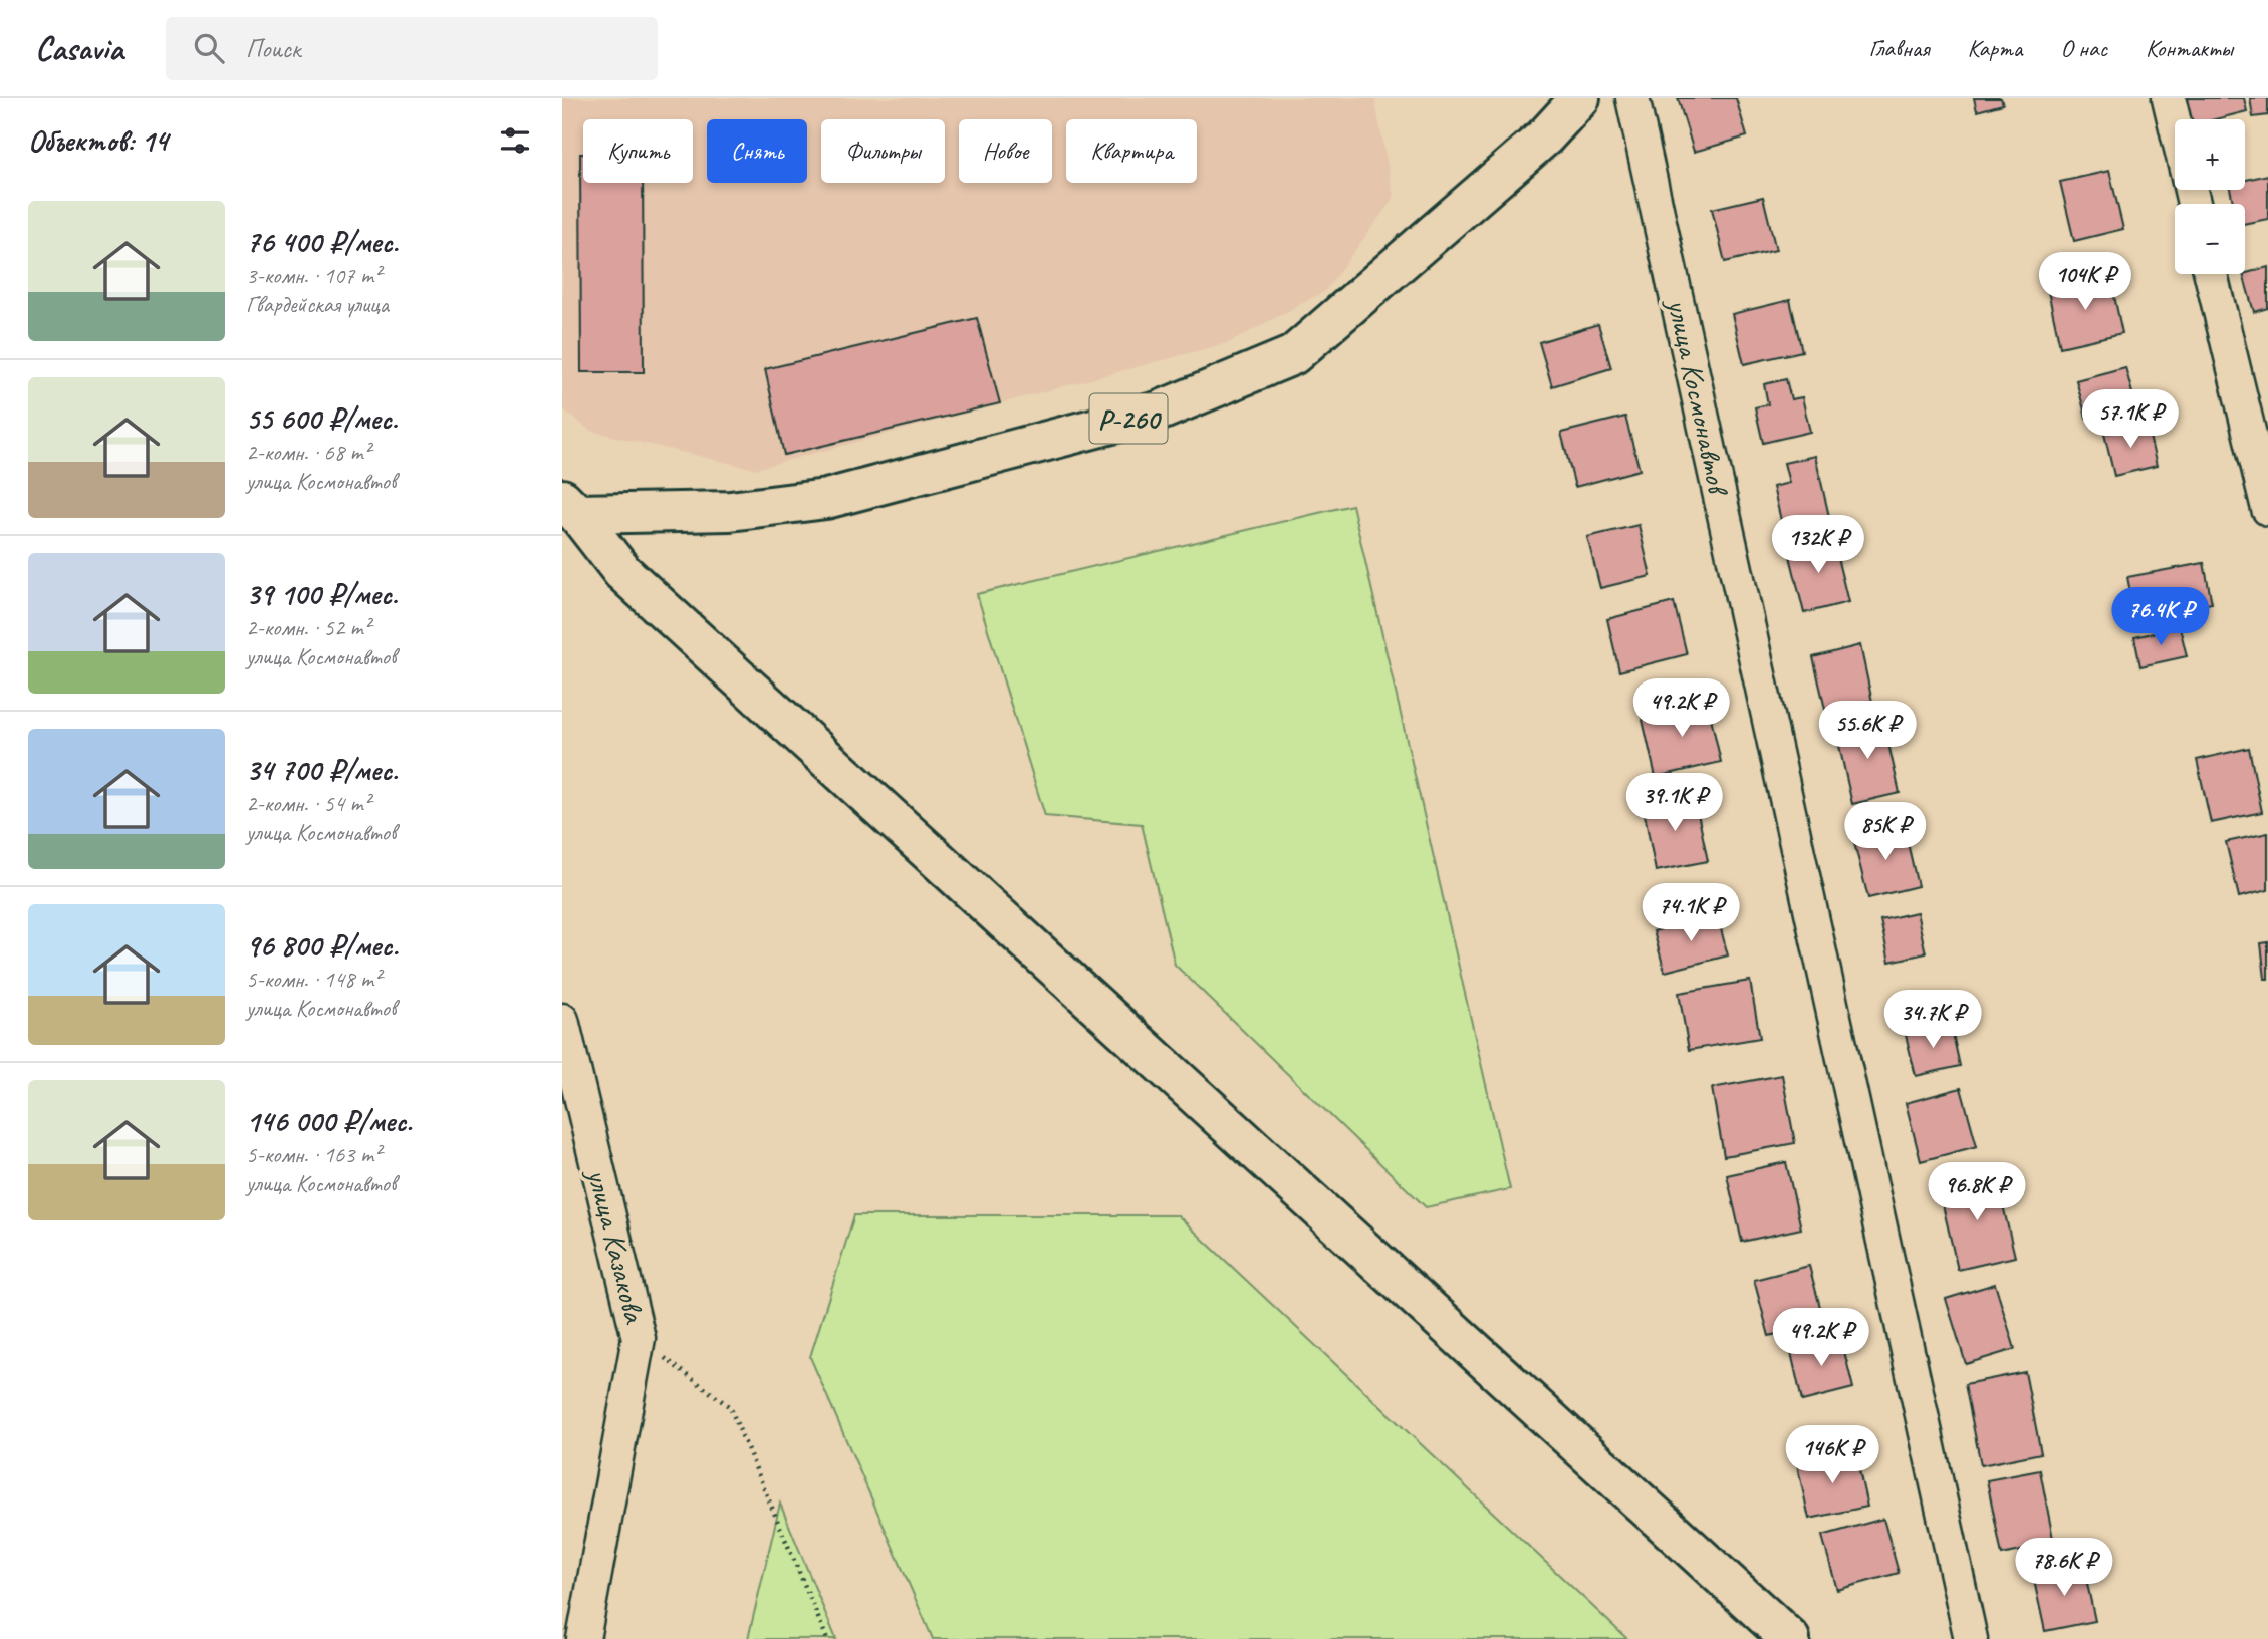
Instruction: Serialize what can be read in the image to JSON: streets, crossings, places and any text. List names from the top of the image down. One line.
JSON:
{"streets":{"main road":["Р-260"],"street":["улица Космонавтов","улица Казакова"]},"page":{"header":"Casavia","search":"Поиск","nav":["Главная","Карта","О нас","Контакты"],"heading":"Объектов: 14","map_buttons":["+","−"],"chip":["Купить","Снять","Фильтры","Новое","Квартира"],"list":[{"name":"76 400 ₽/мес.","note":"3-комн. · 107 m² · Гвардейская улица"},{"name":"55 600 ₽/мес.","note":"2-комн. · 68 m² · улица Космонавтов"},{"name":"39 100 ₽/мес.","note":"2-комн. · 52 m² · улица Космонавтов"},{"name":"34 700 ₽/мес.","note":"2-комн. · 54 m² · улица Космонавтов"},{"name":"96 800 ₽/мес.","note":"5-комн. · 148 m² · улица Космонавтов"},{"name":"146 000 ₽/мес.","note":"5-комн. · 163 m² · улица Космонавтов"}],"price":["104K ₽","57.1K ₽","132K ₽","76.4K ₽","49.2K ₽","55.6K ₽","39.1K ₽","85K ₽","74.1K ₽","34.7K ₽","96.8K ₽","49.2K ₽","146K ₽","78.6K ₽"]}}
